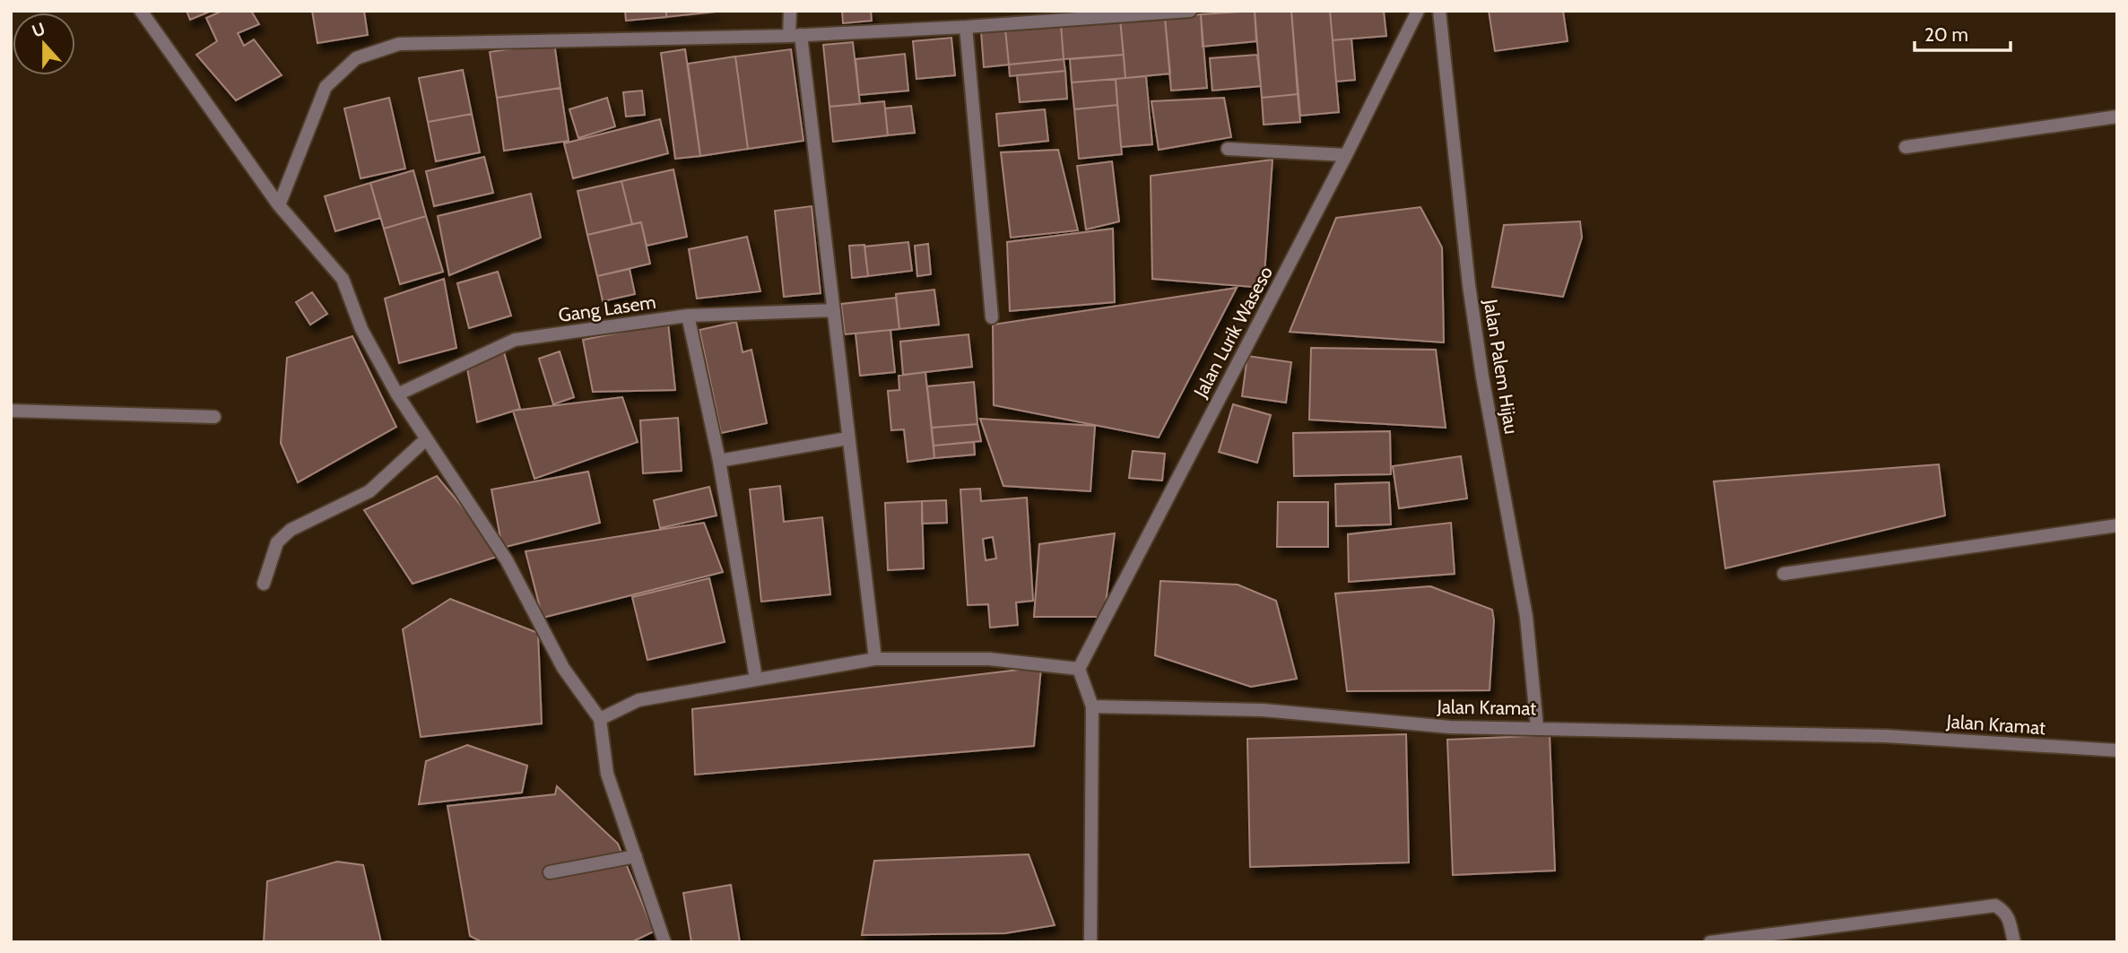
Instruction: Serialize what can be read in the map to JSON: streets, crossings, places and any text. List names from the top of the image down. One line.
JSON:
{"streets":{"street":["Gang Lasem","Jalan Lurik Waseso","Jalan Palem Hijau","Jalan Kramat"]},"crossings":[["Jalan Palem Hijau","Jalan Kramat"]],"scale_bar":"20 m","north":"top"}
